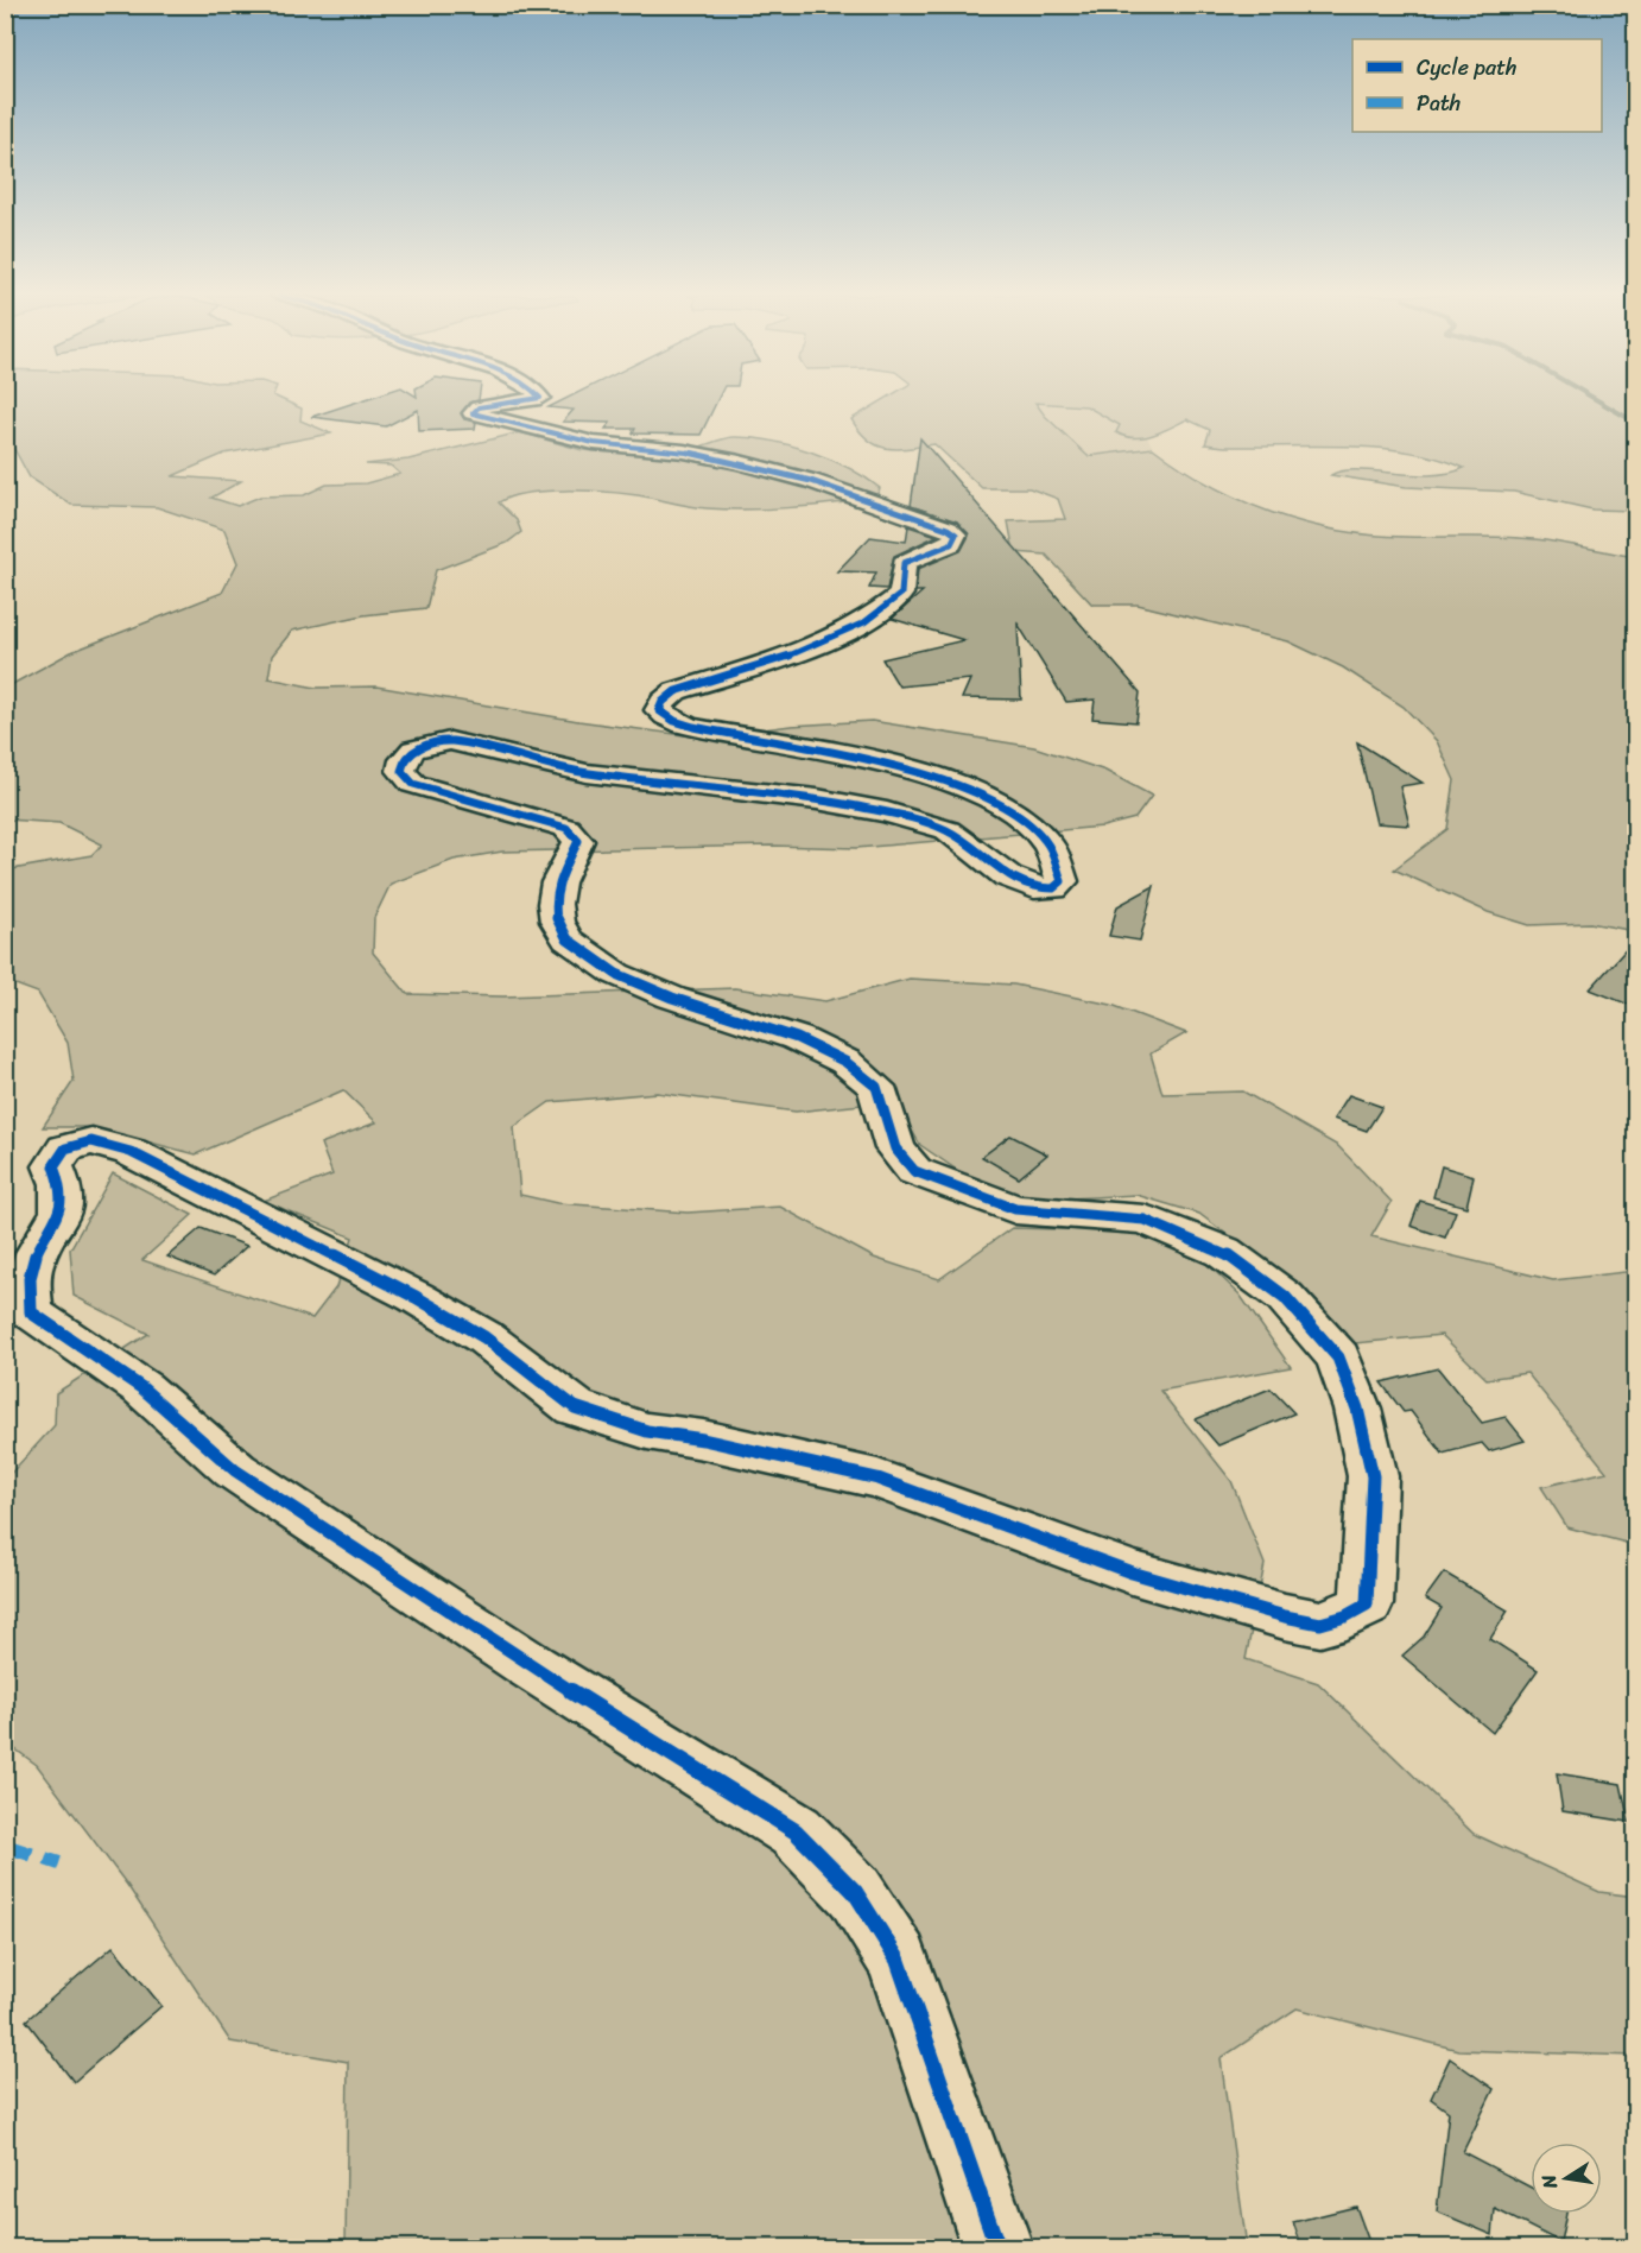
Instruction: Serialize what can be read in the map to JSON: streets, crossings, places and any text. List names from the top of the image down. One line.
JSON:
{"legend":["Cycle path","Path"],"north":"left"}
